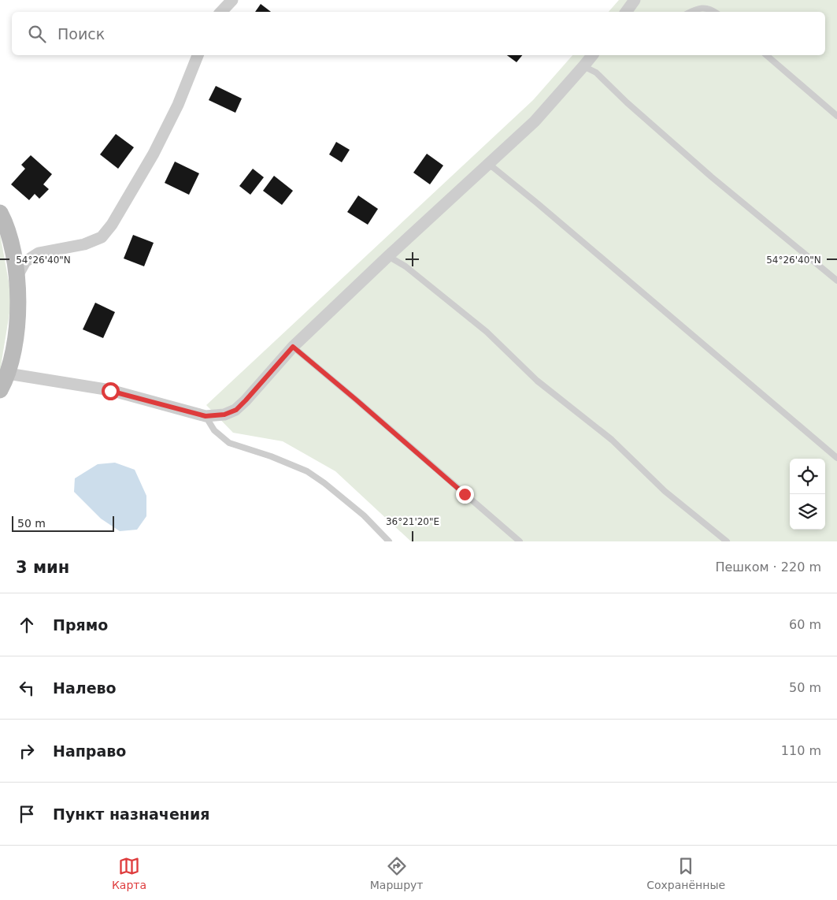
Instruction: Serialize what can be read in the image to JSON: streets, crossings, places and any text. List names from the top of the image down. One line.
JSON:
{"scale_bar":"50 m","page":{"search":"Поиск","scale":"50 m","heading":["3 мин","Пешком · 220 m"],"list":[["Прямо","60 m"],["Налево","50 m"],["Направо","110 m"],"Пункт назначения"],"nav":["Карта","Маршрут","Сохранённые"]},"coordinates":["54°26'40\"N","36°21'20\"E"]}
